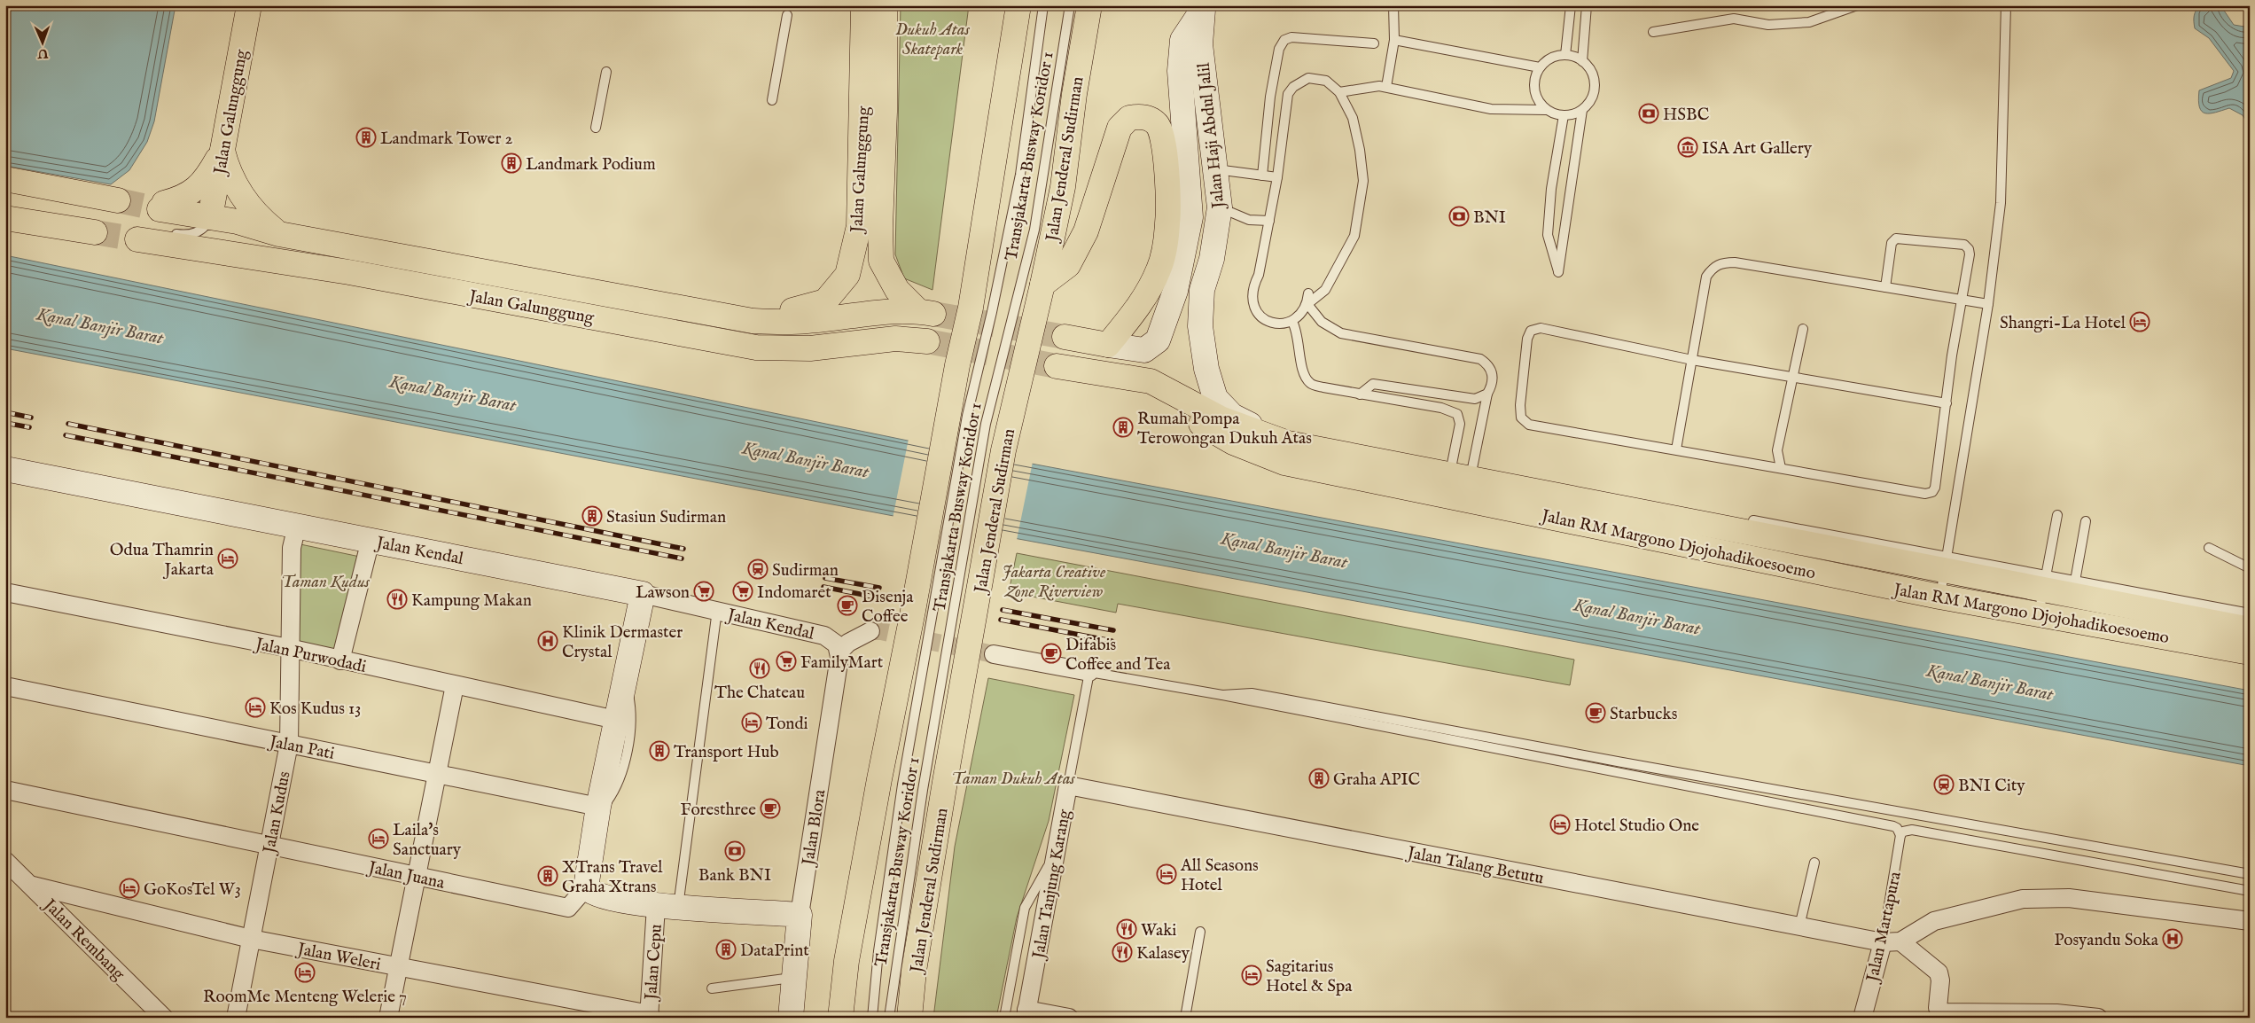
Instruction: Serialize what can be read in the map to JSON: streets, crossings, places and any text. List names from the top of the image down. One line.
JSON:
{"streets":{"main road":["Jalan Galunggung","Jalan Jenderal Sudirman","Jalan RM Margono Djojohadikoesoemo"],"street":["Jalan Haji Abdul Jalil","Jalan Kendal","Jalan Purwodadi","Jalan Pati","Jalan Kudus","Jalan Blora","Jalan Talang Betutu","Jalan Juana","Jalan Tanjung Karang","Jalan Martapura","Jalan Rembang","Jalan Weleri","Jalan Cepu"],"lane":["Transjakarta Busway Koridor 1"]},"crossings":[["Jalan Haji Abdul Jalil","Jalan RM Margono Djojohadikoesoemo"],["Jalan Kendal","Jalan Kudus"],["Jalan Kendal","Jalan Blora"],["Jalan Purwodadi","Jalan Kudus"],["Jalan Pati","Jalan Kudus"],["Jalan Kudus","Jalan Juana"],["Jalan Kudus","Jalan Weleri"],["Jalan Talang Betutu","Jalan Tanjung Karang"],["Jalan Talang Betutu","Jalan Martapura"],["Jalan Rembang","Jalan Weleri"],["Jalan Weleri","Jalan Cepu"]],"water":["Kanal Banjir Barat"],"parks":["Dukuh Atas Skatepark","Jakarta Creative Zone Riverview","Taman Kudus","Taman Dukuh Atas"],"places":{"bank":["HSBC","BNI","Bank BNI"],"building":["Landmark Tower 2","Landmark Podium","Rumah Pompa Terowongan Dukuh Atas","Stasiun Sudirman","Transport Hub","Graha APIC","XTrans Travel Graha Xtrans","DataPrint"],"museum":["ISA Art Gallery"],"hotel":["Shangri-La Hotel","Odua Thamrin Jakarta","Kos Kudus 13","Tondi","Hotel Studio One","Laila's Sanctuary","All Seasons Hotel","GoKosTel W3","RoomMe Menteng Welerie 7","Sagitarius Hotel & Spa"],"station":["Sudirman","BNI City"],"supermarket":["Lawson","Indomaret","FamilyMart"],"restaurant":["Kampung Makan","The Chateau","Waki","Kalasey"],"cafe":["Disenja Coffee","Difabis Coffee and Tea","Starbucks","Foresthree"],"hospital":["Klinik Dermaster Crystal","Posyandu Soka"]},"north":"bottom"}
